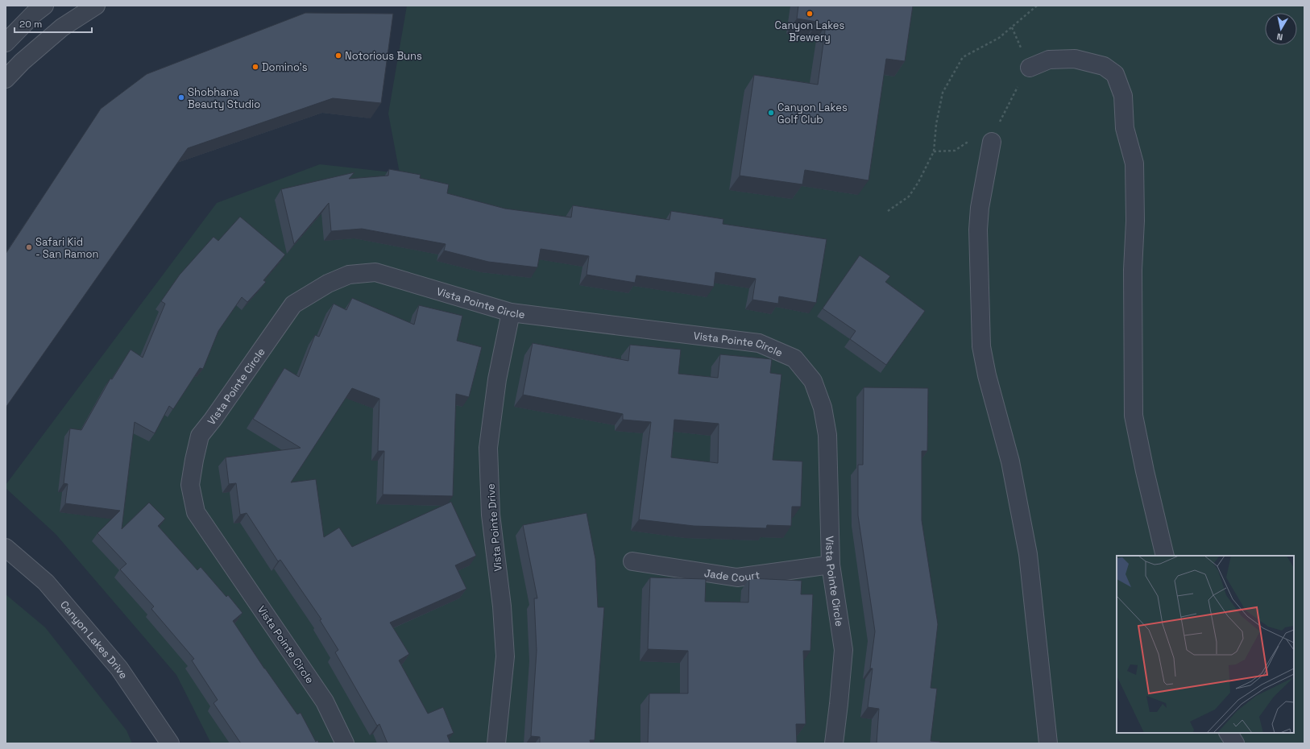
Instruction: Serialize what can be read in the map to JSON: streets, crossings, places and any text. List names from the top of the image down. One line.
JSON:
{"streets":{"street":["Vista Pointe Circle","Vista Pointe Drive","Jade Court","Canyon Lakes Drive"]},"crossings":[["Vista Pointe Circle","Vista Pointe Drive"],["Vista Pointe Circle","Jade Court"]],"places":["Canyon Lakes Brewery","Notorious Buns","Domino's","Shobhana Beauty Studio","Canyon Lakes Golf Club","Safari Kid - San Ramon"],"scale_bar":"20 m","north":"bottom"}
